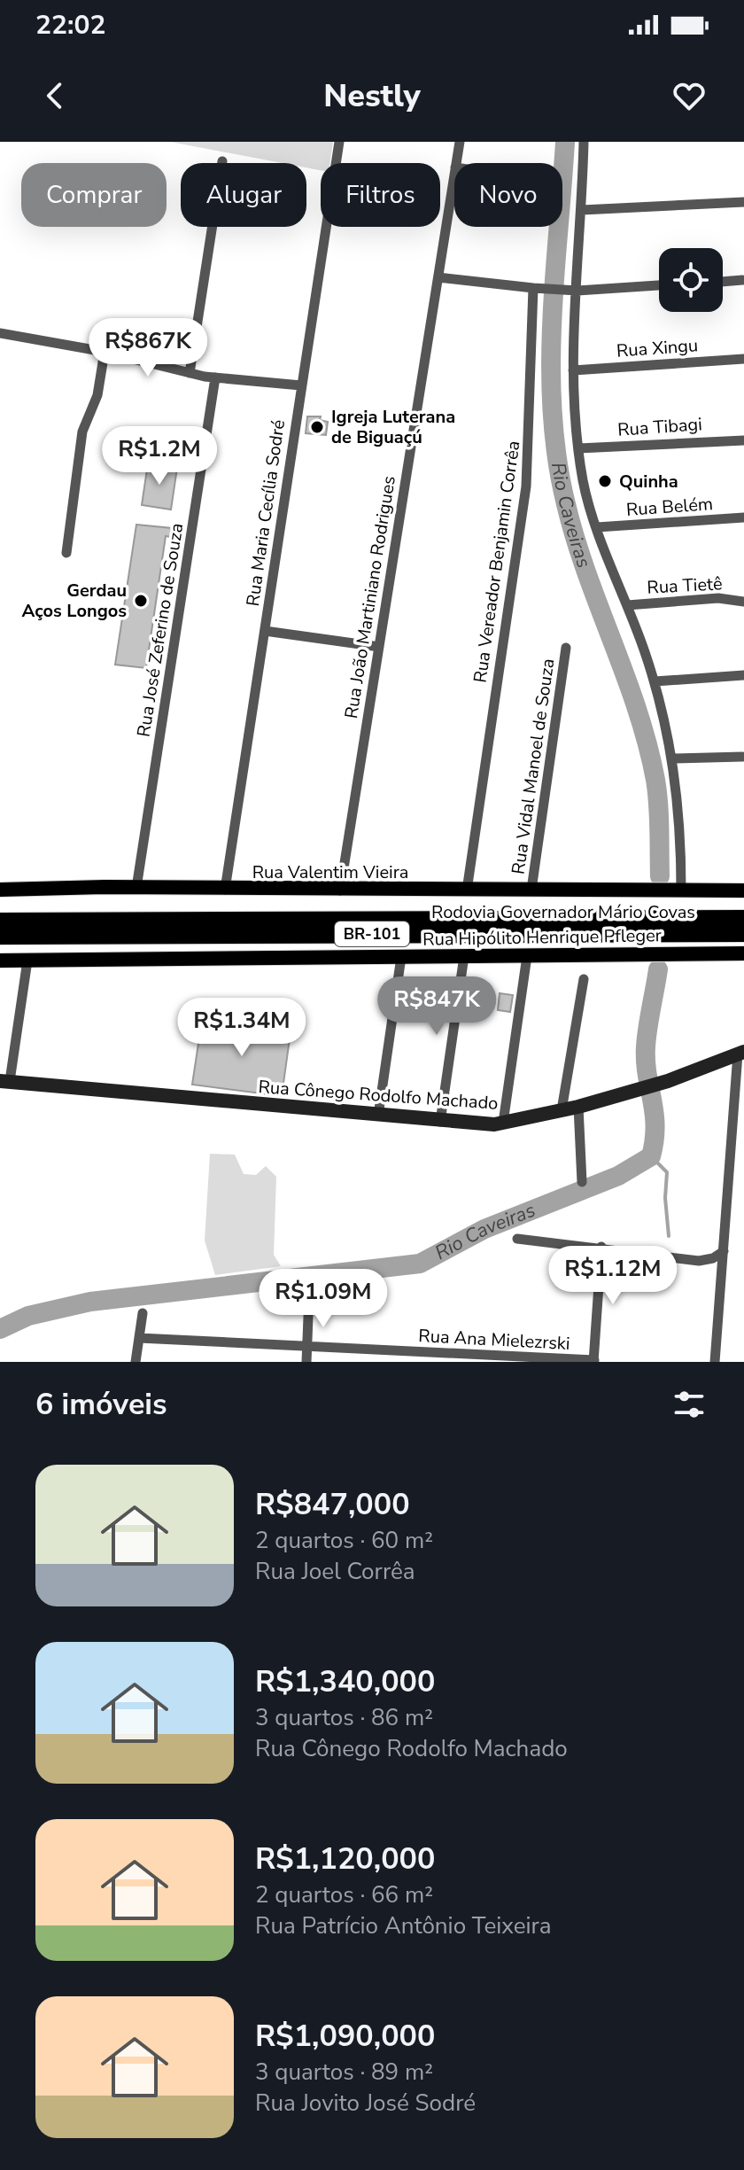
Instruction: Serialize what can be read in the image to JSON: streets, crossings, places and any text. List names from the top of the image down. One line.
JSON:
{"streets":{"highway":["Rodovia Governador Mário Covas","BR-101"],"main road":["Rua Valentim Vieira","Rua Hipólito Henrique Pfleger","Rua Cônego Rodolfo Machado"],"street":["Rua Xingu","Rua Tibagi","Rua Belém","Rua Maria Cecília Sodré","Rua Vereador Benjamin Corrêa","Rua Tietê","Rua João Martiniano Rodrigues","Rua José Zeferino de Souza","Rua Vidal Manoel de Souza","Rua Ana Mielezrski"]},"crossings":[["Rua Maria Cecília Sodré","Rua Valentim Vieira"],["Rua Vereador Benjamin Corrêa","Rua Valentim Vieira"],["Rua João Martiniano Rodrigues","Rua Valentim Vieira"],["Rua José Zeferino de Souza","Rua Valentim Vieira"],["Rua Vidal Manoel de Souza","Rua Valentim Vieira"]],"water":["Rio Caveiras"],"places":["Igreja Luterana de Biguaçú","Quinha","Gerdau Aços Longos"],"page":{"status":"22:02","header":"Nestly","chip":["Comprar","Alugar","Filtros","Novo"],"price":["R$867K","R$1.2M","R$847K","R$1.34M","R$1.12M","R$1.09M"],"heading":"6 imóveis","list":[{"name":"R$847,000","note":"2 quartos · 60 m² · Rua Joel Corrêa"},{"name":"R$1,340,000","note":"3 quartos · 86 m² · Rua Cônego Rodolfo Machado"},{"name":"R$1,120,000","note":"2 quartos · 66 m² · Rua Patrício Antônio Teixeira"},{"name":"R$1,090,000","note":"3 quartos · 89 m² · Rua Jovito José Sodré"}]}}
